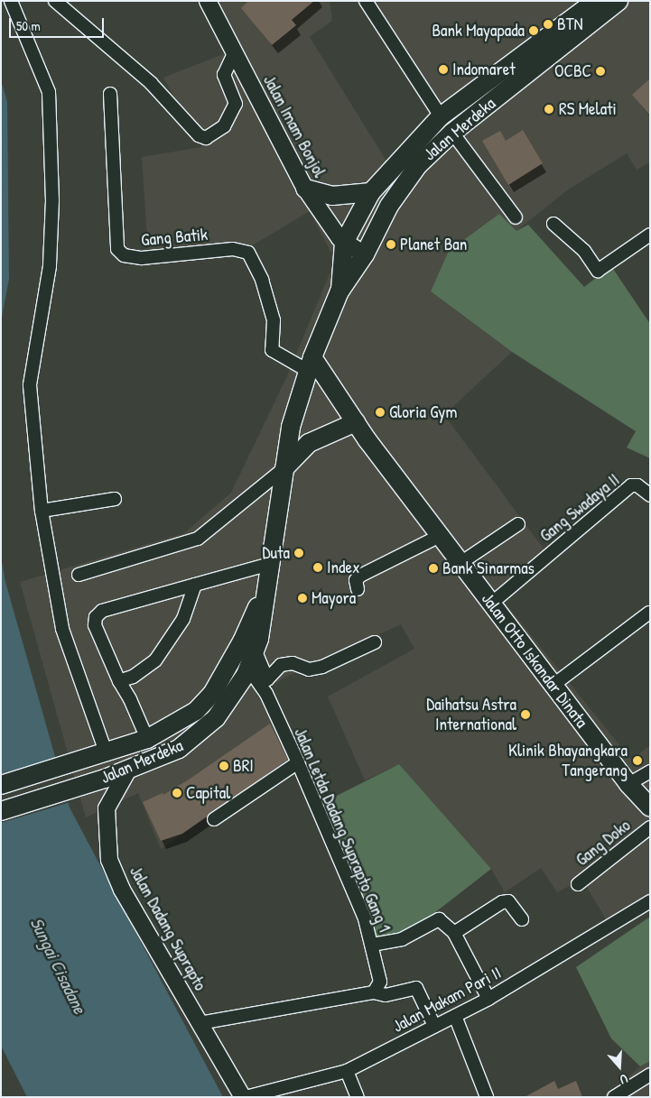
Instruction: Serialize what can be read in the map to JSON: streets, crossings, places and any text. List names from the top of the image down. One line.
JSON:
{"streets":{"highway":["Jalan Merdeka","Jalan Otto Iskandar Dinata"],"main road":["Jalan Imam Bonjol","Jalan Dadang Suprapto"],"street":["Gang Batik","Gang Swadaya II","Jalan Letda Dadang Suprapto Gang 1","Gang Doko","Jalan Makam Pari II"]},"crossings":[["Jalan Imam Bonjol","Jalan Merdeka"],["Jalan Merdeka","Gang Batik"],["Jalan Merdeka","Jalan Otto Iskandar Dinata"],["Jalan Merdeka","Jalan Letda Dadang Suprapto Gang 1"],["Jalan Merdeka","Jalan Dadang Suprapto"],["Gang Batik","Jalan Otto Iskandar Dinata"],["Gang Swadaya II","Jalan Otto Iskandar Dinata"],["Jalan Dadang Suprapto","Jalan Makam Pari II"]],"water":["Sungai Cisadane"],"places":["BTN","Bank Mayapada","Indomaret","OCBC","RS Melati","Planet Ban","Gloria Gym","Duta","Index","Bank Sinarmas","Mayora","Daihatsu Astra International","Klinik Bhayangkara Tangerang","BRI","Capital"],"scale_bar":"50 m","north":"bottom"}
